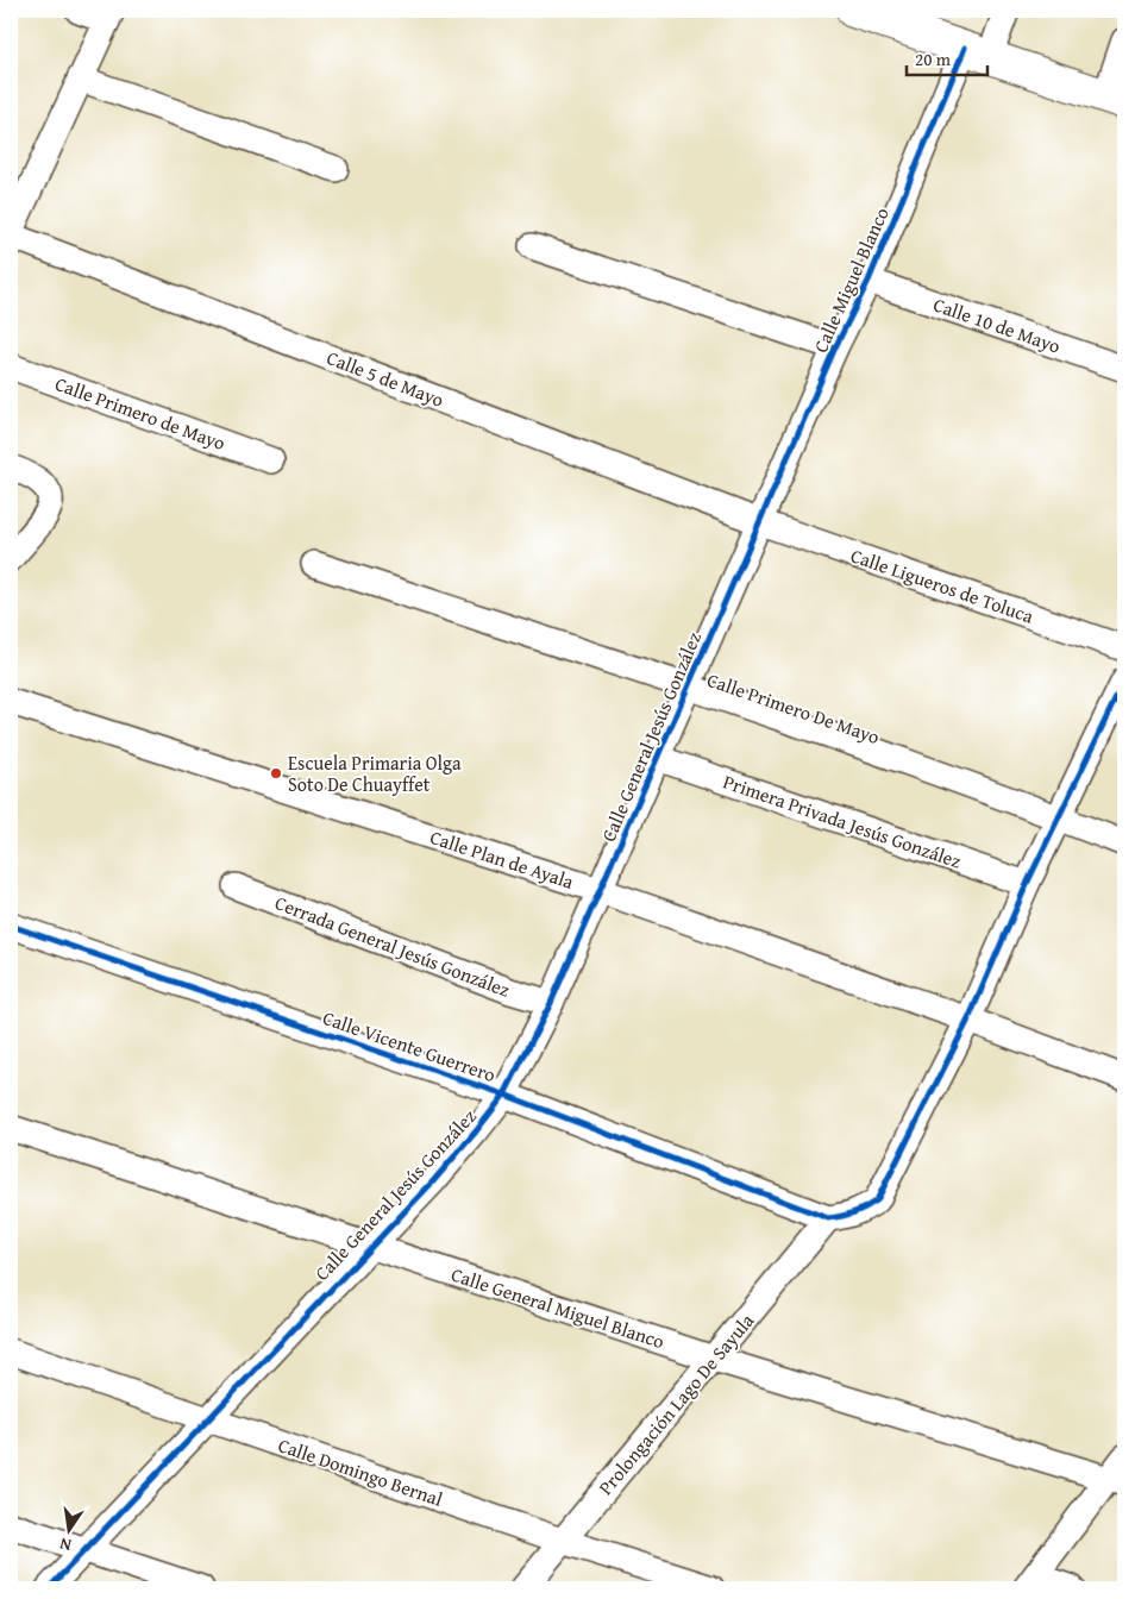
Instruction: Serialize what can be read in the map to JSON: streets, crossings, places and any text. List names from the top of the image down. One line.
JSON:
{"streets":{"street":["Calle Miguel Blanco","Calle 10 de Mayo","Calle 5 de Mayo","Calle Primero de Mayo","Calle Ligueros de Toluca","Calle Primero De Mayo","Calle General Jesús González","Primera Privada Jesús González","Calle Plan de Ayala","Cerrada General Jesús González","Calle Vicente Guerrero","Calle General Miguel Blanco","Prolongación Lago De Sayula","Calle Domingo Bernal"]},"crossings":[["Calle Miguel Blanco","Calle 10 de Mayo"],["Calle Miguel Blanco","Calle 5 de Mayo"],["Calle Miguel Blanco","Calle Ligueros de Toluca"],["Calle Miguel Blanco","Calle General Jesús González"],["Calle 5 de Mayo","Calle Ligueros de Toluca"],["Calle 5 de Mayo","Calle General Jesús González"],["Calle Ligueros de Toluca","Calle General Jesús González"],["Calle Primero De Mayo","Calle General Jesús González"],["Calle General Jesús González","Primera Privada Jesús González"],["Calle General Jesús González","Calle Plan de Ayala"],["Calle General Jesús González","Cerrada General Jesús González"],["Calle General Jesús González","Calle Vicente Guerrero"],["Calle General Jesús González","Calle General Miguel Blanco"],["Calle General Jesús González","Calle Domingo Bernal"],["Calle Vicente Guerrero","Prolongación Lago De Sayula"],["Calle General Miguel Blanco","Prolongación Lago De Sayula"],["Prolongación Lago De Sayula","Calle Domingo Bernal"]],"places":["Escuela Primaria Olga Soto De Chuayffet"],"scale_bar":"20 m","north":"bottom"}
